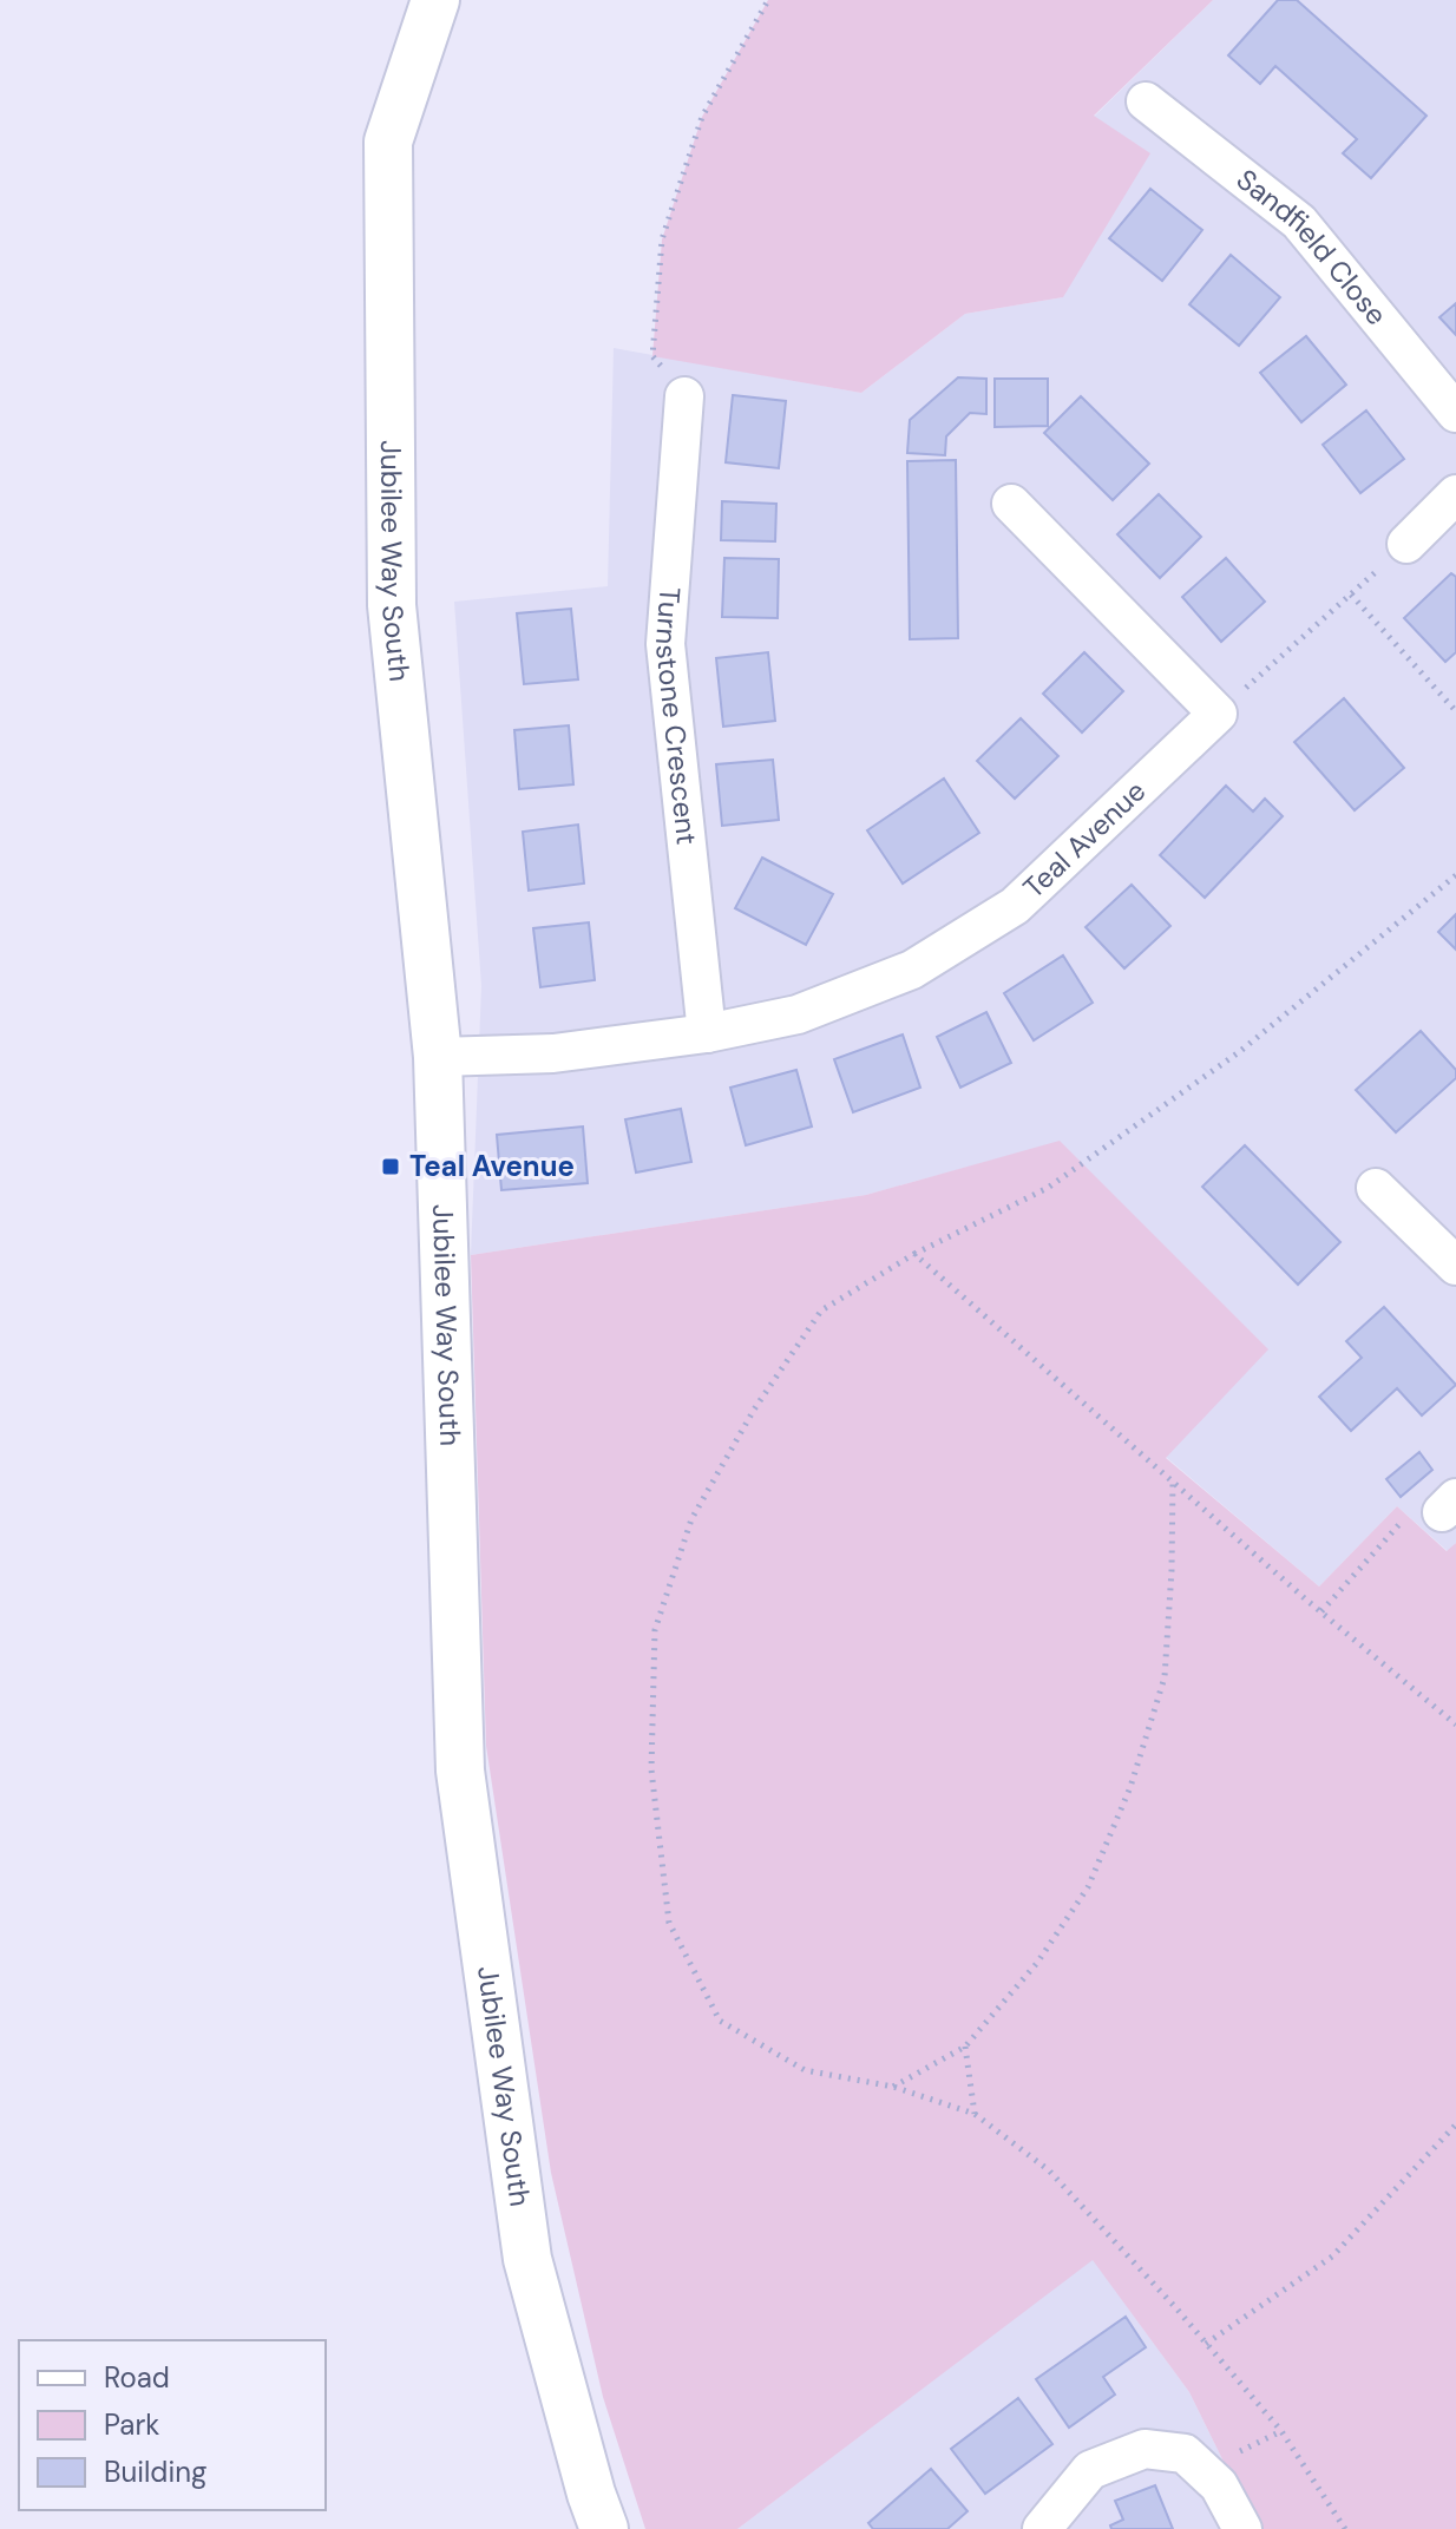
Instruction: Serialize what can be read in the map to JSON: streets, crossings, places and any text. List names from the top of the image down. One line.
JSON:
{"streets":{"street":["Sandfield Close","Jubilee Way South","Turnstone Crescent","Teal Avenue"]},"crossings":[["Jubilee Way South","Teal Avenue"],["Turnstone Crescent","Teal Avenue"]],"places":{"transit":["Teal Avenue"]},"legend":["Road","Park","Building"]}
